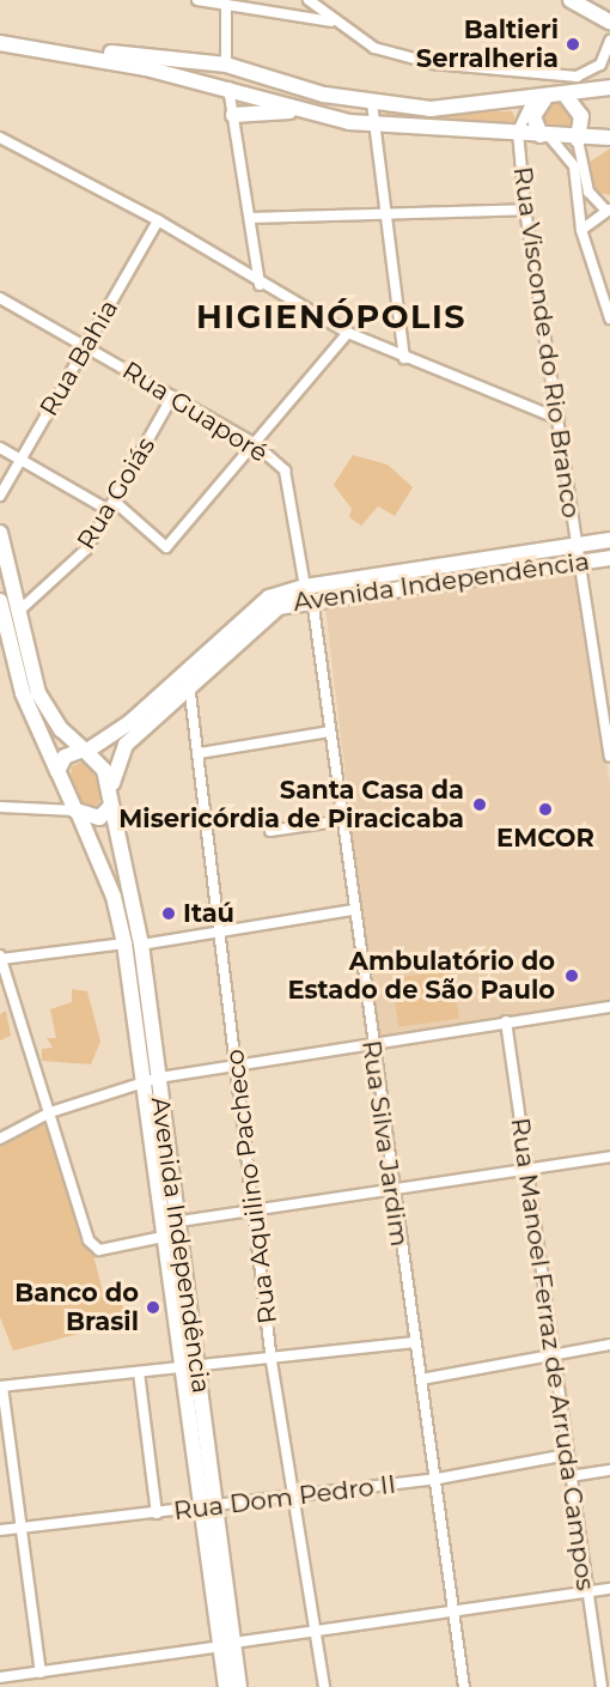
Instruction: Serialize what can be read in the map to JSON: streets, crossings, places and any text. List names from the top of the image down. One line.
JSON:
{"streets":{"main road":["Avenida Independência"],"street":["Rua Visconde do Rio Branco","Rua Bahia","Rua Guaporé","Rua Goiás","Rua Silva Jardim","Rua Aquilino Pacheco","Rua Manoel Ferraz de Arruda Campos","Rua Dom Pedro II"]},"crossings":[["Rua Visconde do Rio Branco","Avenida Independência"],["Rua Bahia","Rua Guaporé"],["Rua Guaporé","Rua Goiás"],["Rua Guaporé","Avenida Independência"],["Rua Guaporé","Rua Silva Jardim"],["Avenida Independência","Rua Silva Jardim"],["Avenida Independência","Rua Aquilino Pacheco"],["Avenida Independência","Rua Dom Pedro II"],["Rua Silva Jardim","Rua Dom Pedro II"],["Rua Aquilino Pacheco","Rua Dom Pedro II"],["Rua Manoel Ferraz de Arruda Campos","Rua Dom Pedro II"]],"districts":["HIGIENÓPOLIS"],"places":["Baltieri Serralheria","Santa Casa da Misericórdia de Piracicaba","EMCOR","Itaú","Ambulatório do Estado de São Paulo","Banco do Brasil"]}
